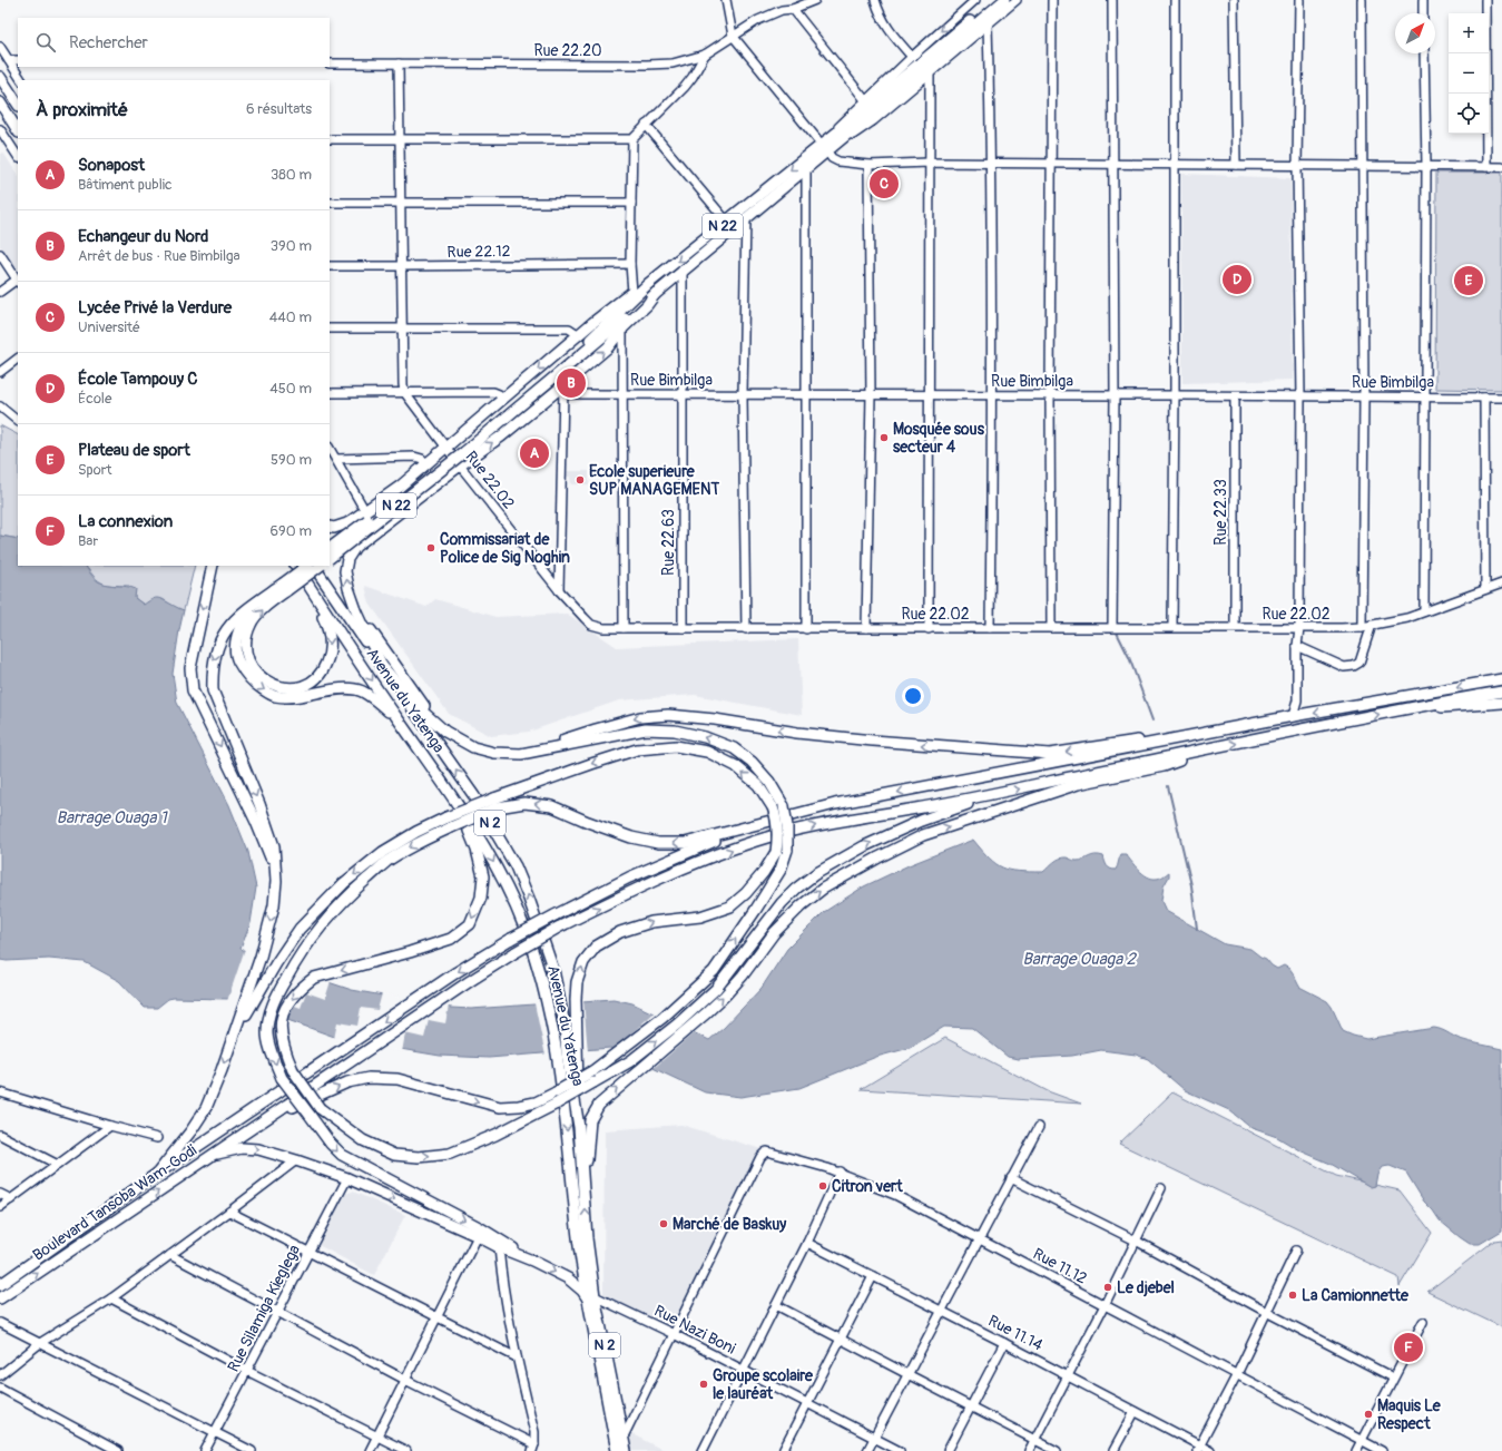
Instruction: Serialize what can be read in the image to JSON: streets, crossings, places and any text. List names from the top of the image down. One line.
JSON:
{"streets":{"main road":["N 22","Avenue du Yatenga","N 2","Boulevard Tansoba Wam-Godi"],"street":["Rue 22.20","Rue 22.12","Rue Bimbilga","Rue 22.02","Rue 22.33","Rue 22.63","Rue 11.12","Rue Silamiga Kieglega","Rue Nazi Boni","Rue 11.14"]},"crossings":[["N 22","Rue 22.63"],["Rue Bimbilga","Rue 22.33"],["Rue Bimbilga","Rue 22.63"],["Rue 22.02","Rue 22.33"],["Rue 22.02","Rue 22.63"],["Avenue du Yatenga","Rue Nazi Boni"],["Rue 11.12","Rue Nazi Boni"]],"water":["Barrage Ouaga 1","Barrage Ouaga 2"],"places":["Mosquée sous secteur 4","Ecole superieure SUP MANAGEMENT","Commissariat de Police de Sig Noghin","Citron vert","Marché de Baskuy","Le djebel","La Camionnette","Groupe scolaire le lauréat","Maquis Le Respect"],"north":"top right","page":{"map_buttons":["+","−"],"search":"Rechercher","heading":["À proximité","6 résultats"],"list":[{"mark":"A","name":"Sonapost","note":"Bâtiment public","value":"380 m"},{"mark":"B","name":"Echangeur du Nord","note":"Arrêt de bus · Rue Bimbilga","value":"390 m"},{"mark":"C","name":"Lycée Privé la Verdure","note":"Université","value":"440 m"},{"mark":"D","name":"École Tampouy C","note":"École","value":"450 m"},{"mark":"E","name":"Plateau de sport","note":"Sport","value":"590 m"},{"mark":"F","name":"La connexion","note":"Bar","value":"690 m"}],"pins":["C","D","E","B","A","F"]}}
